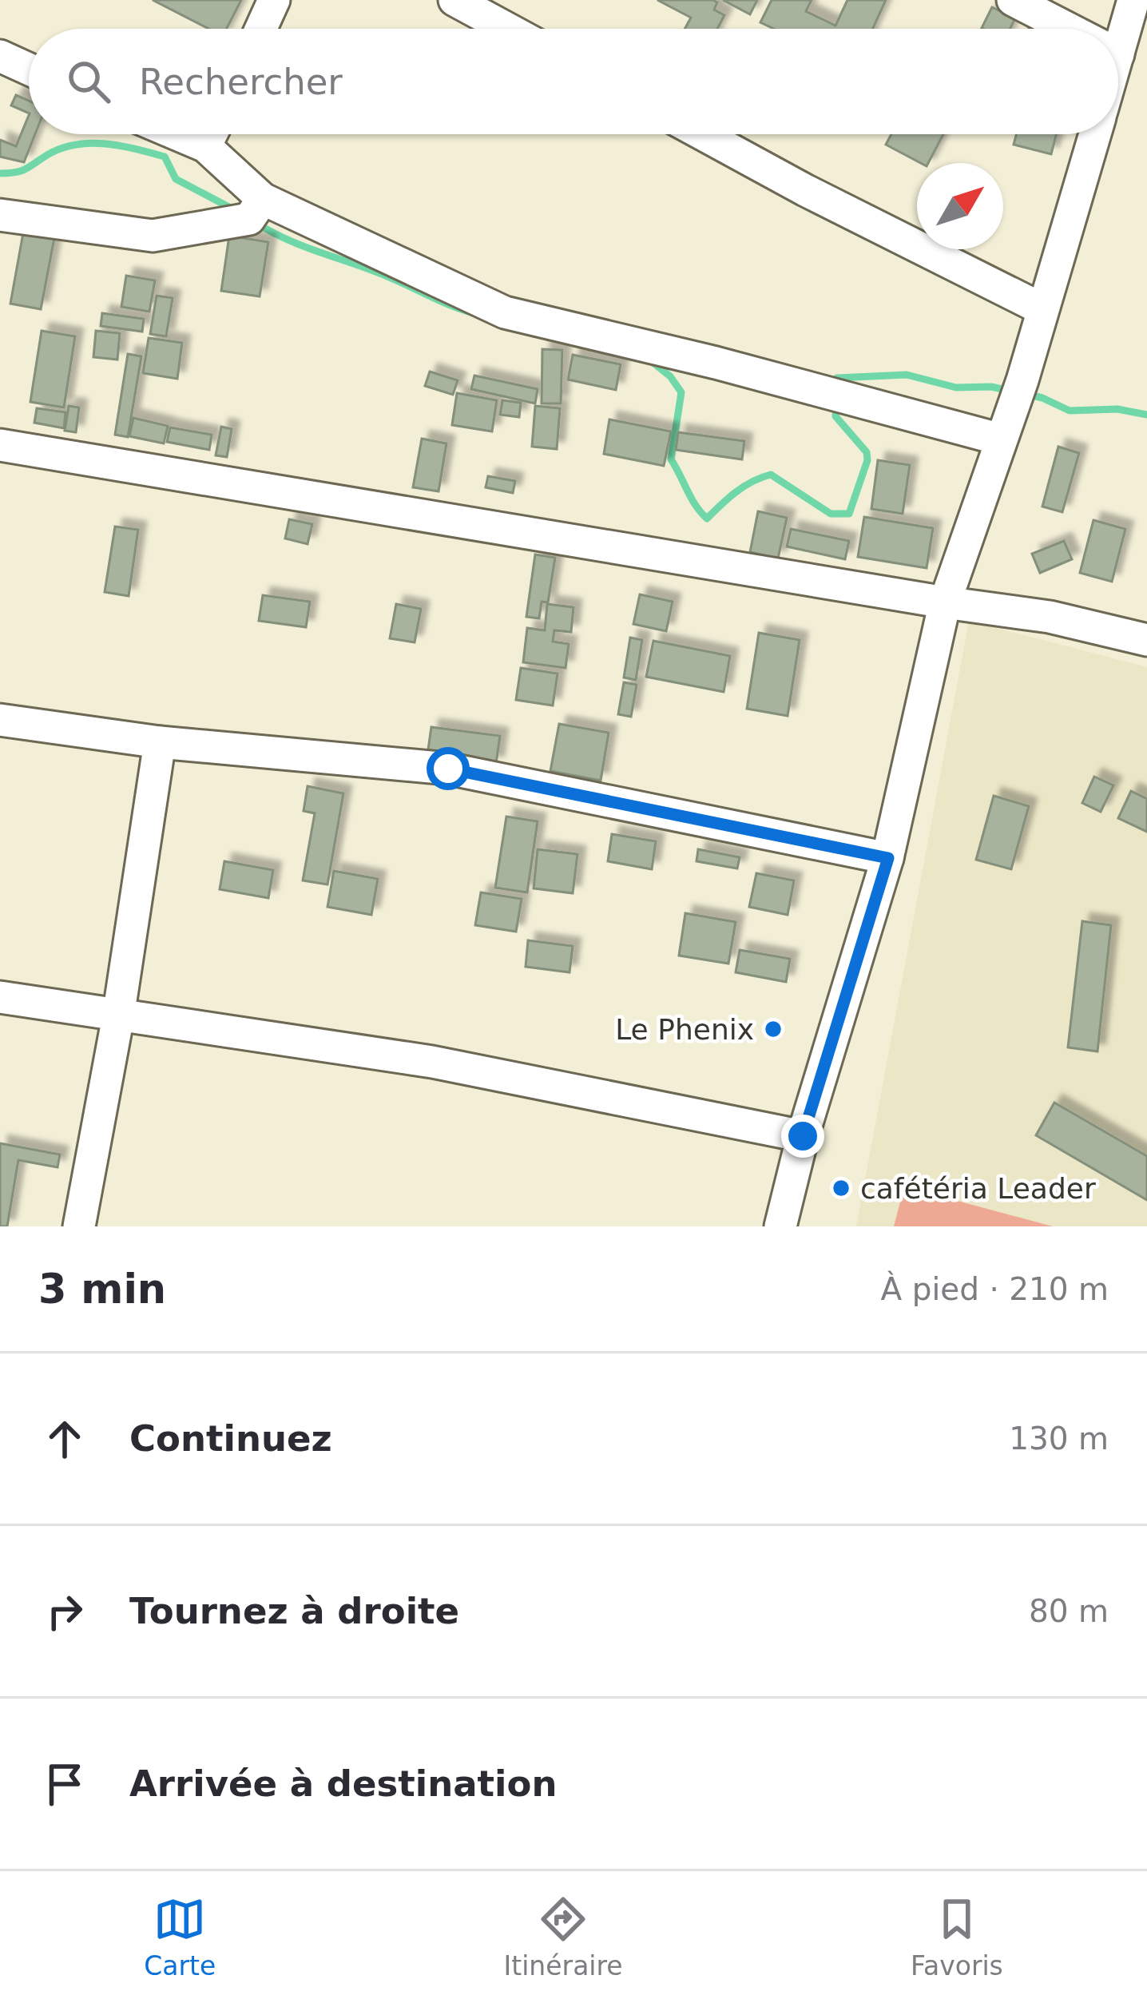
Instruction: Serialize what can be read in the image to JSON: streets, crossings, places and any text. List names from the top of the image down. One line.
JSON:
{"places":["Le Phenix","cafétéria Leader"],"north":"top right","page":{"search":"Rechercher","heading":["3 min","À pied · 210 m"],"list":[["Continuez","130 m"],["Tournez à droite","80 m"],"Arrivée à destination"],"nav":["Carte","Itinéraire","Favoris"]}}
